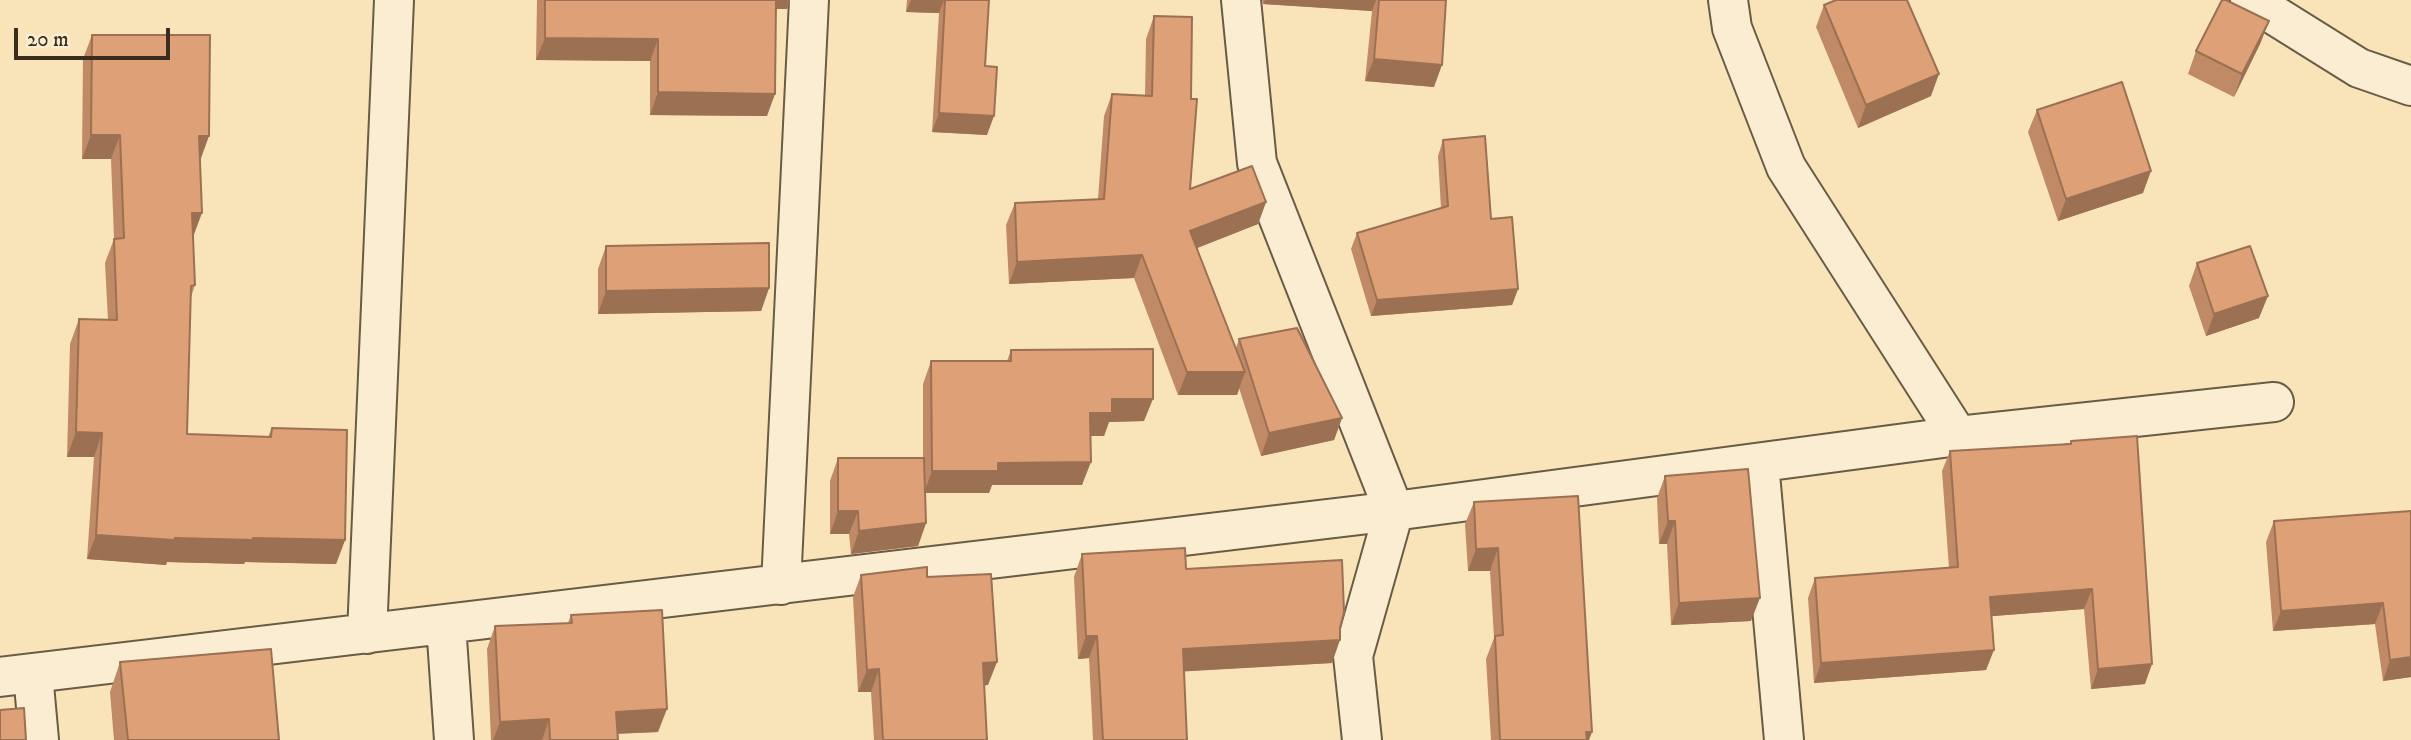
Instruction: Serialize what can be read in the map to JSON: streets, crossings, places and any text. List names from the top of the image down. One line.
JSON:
{"scale_bar":"20 m"}
